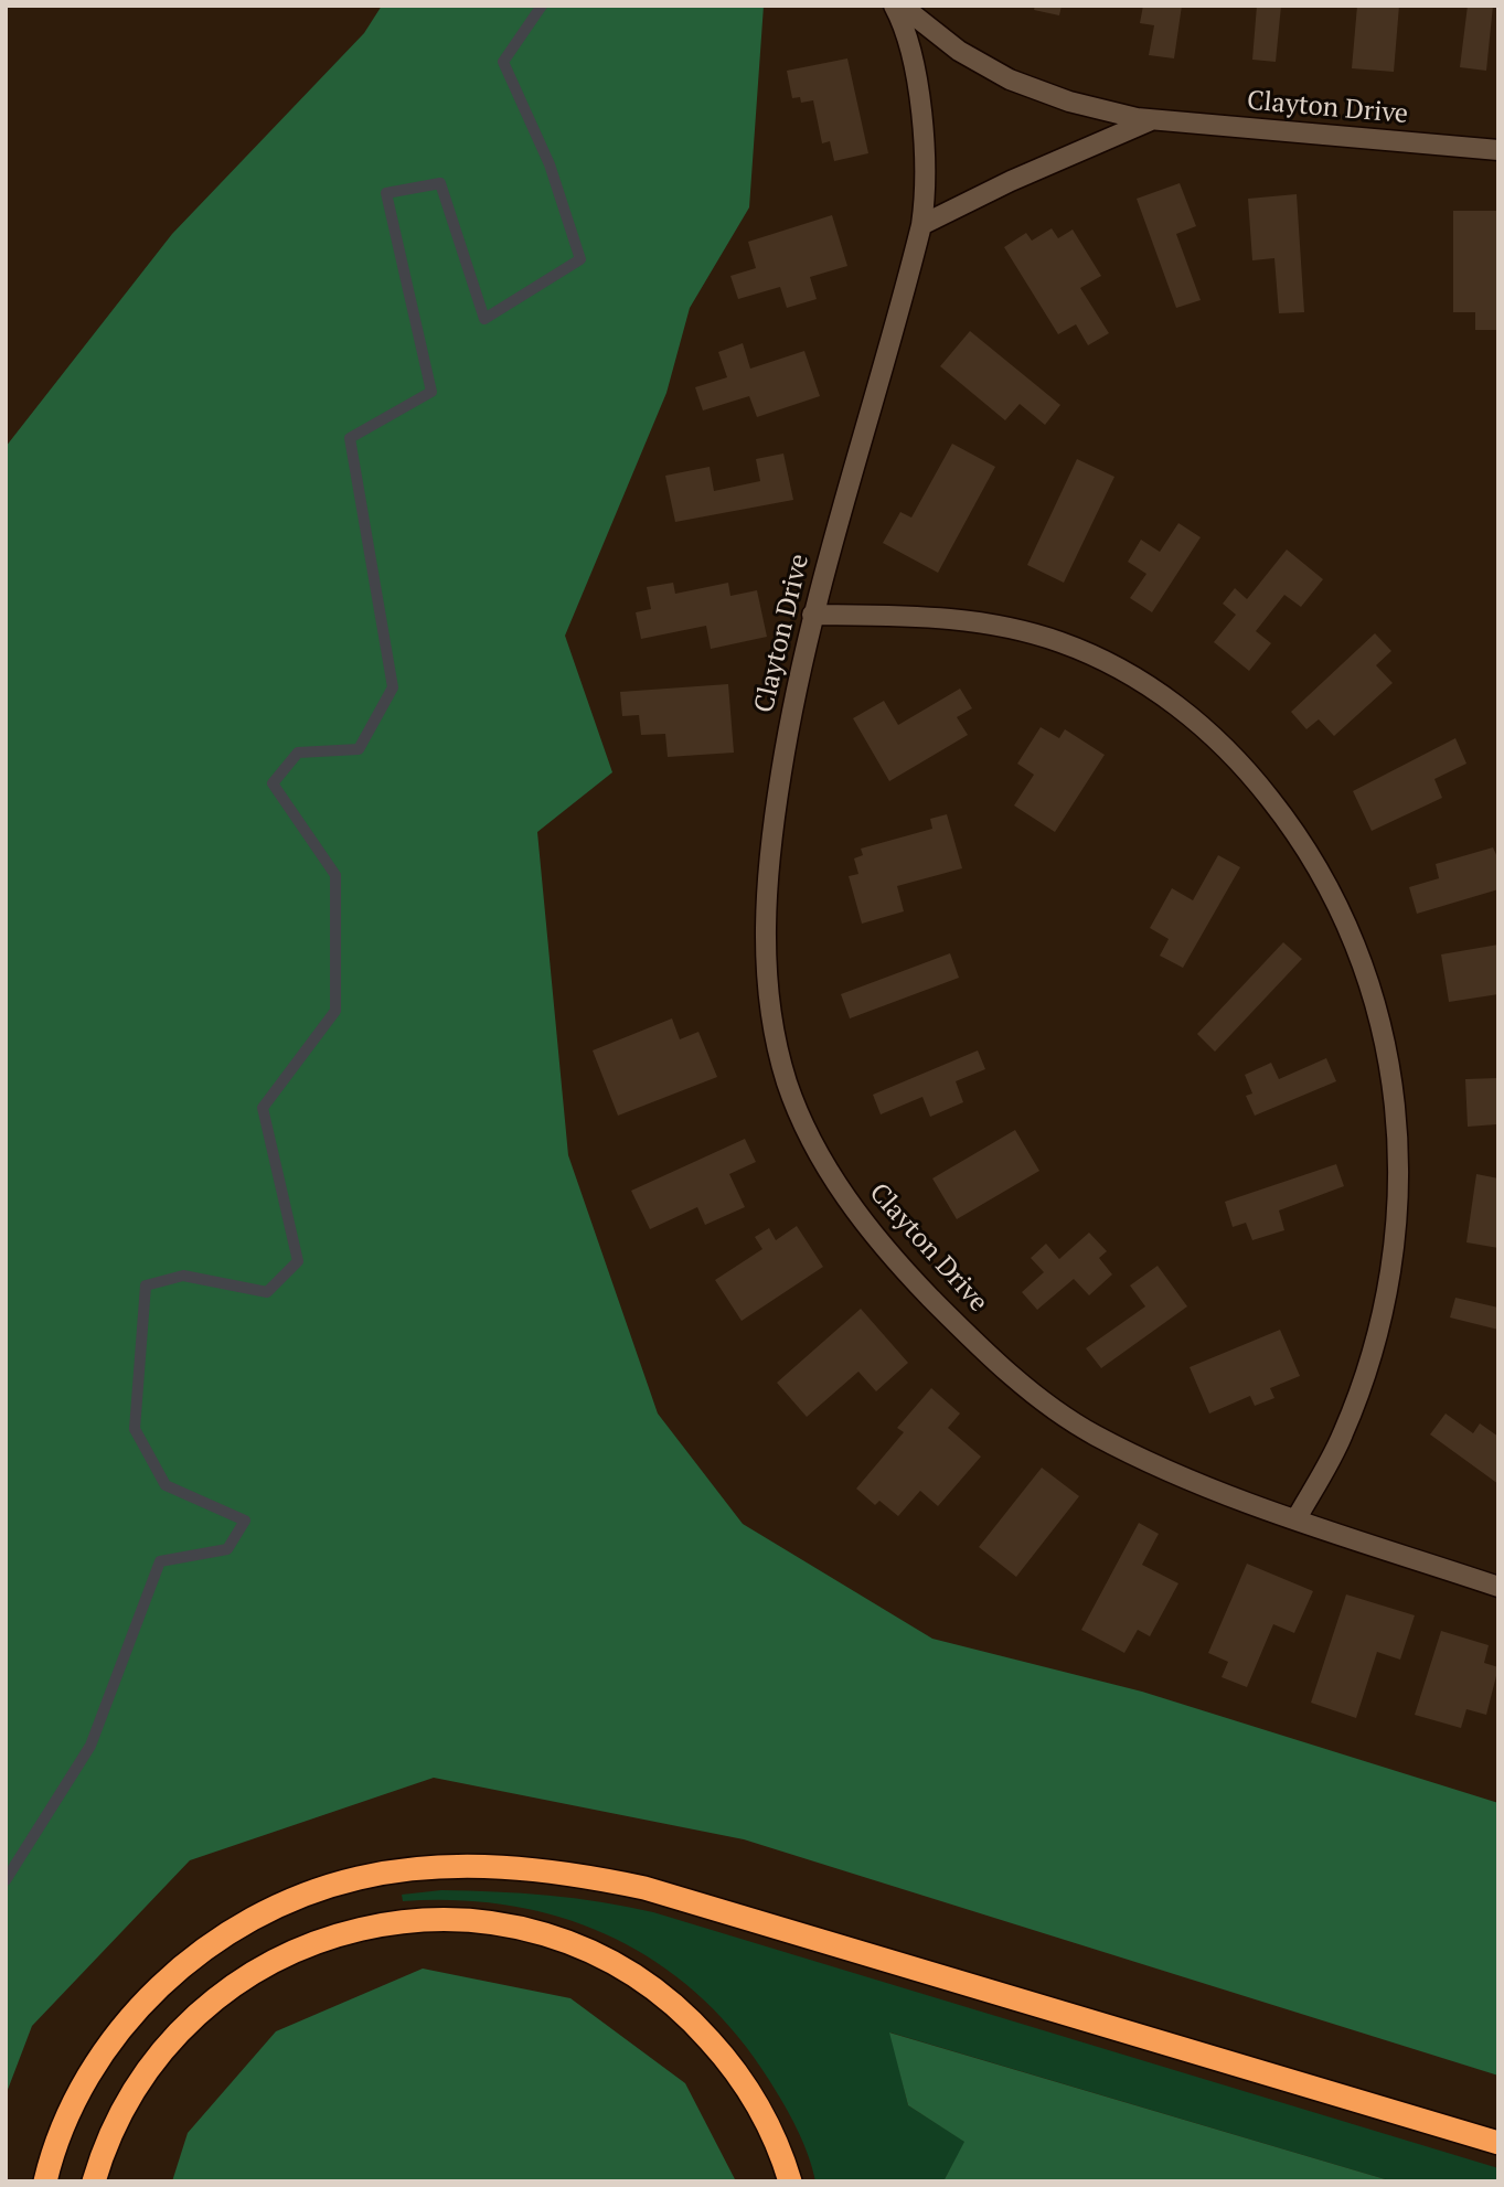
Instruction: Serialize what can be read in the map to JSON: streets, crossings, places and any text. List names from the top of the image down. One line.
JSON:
{"streets":{"street":["Clayton Drive"]}}
